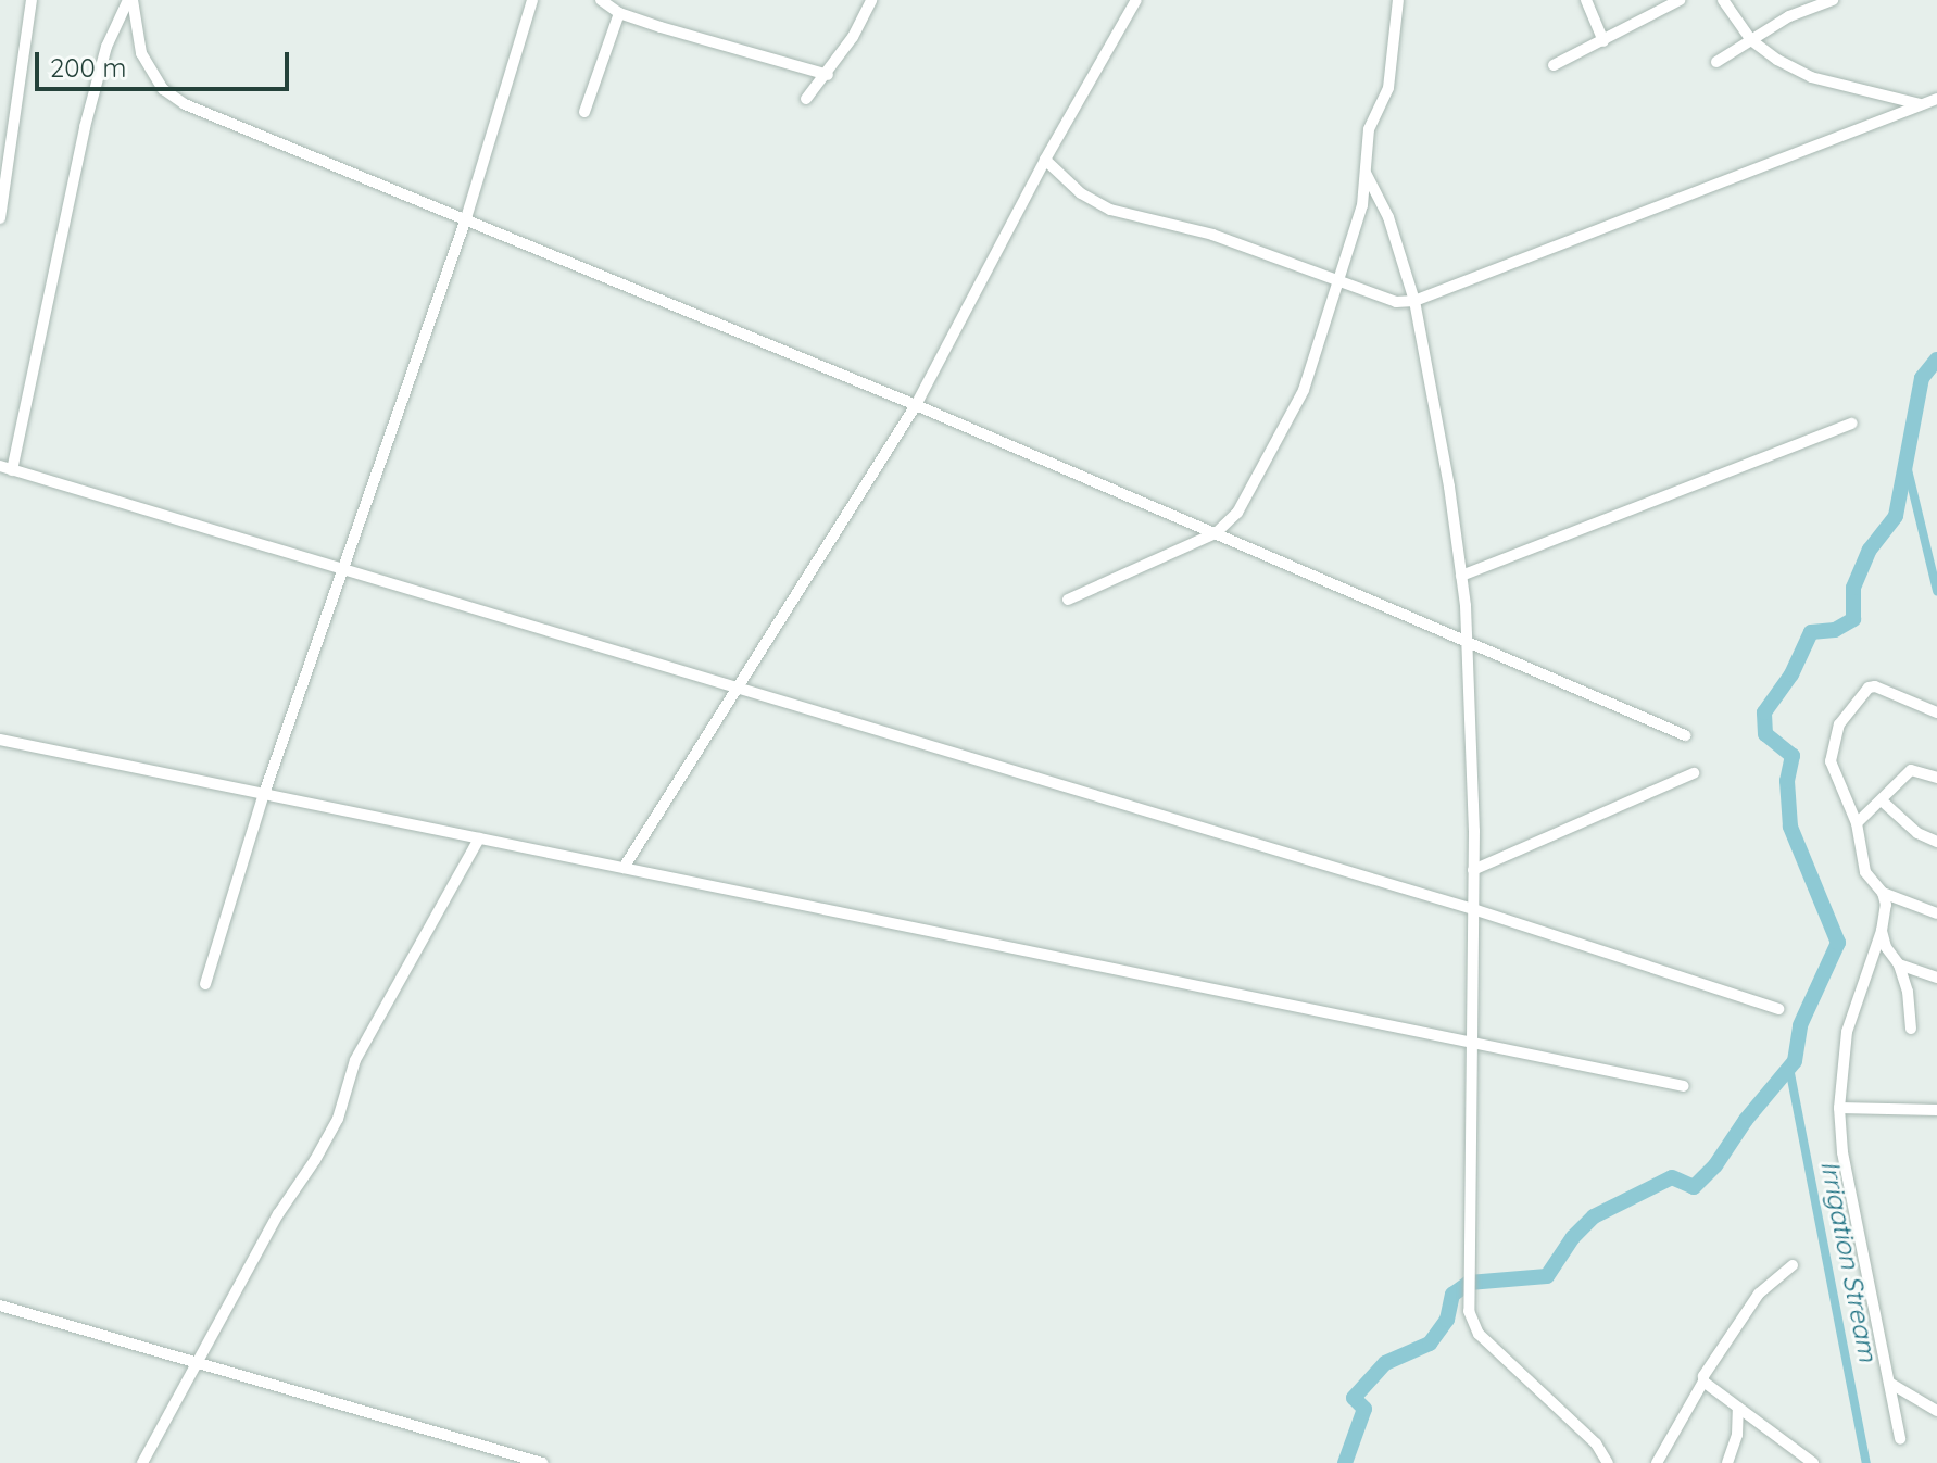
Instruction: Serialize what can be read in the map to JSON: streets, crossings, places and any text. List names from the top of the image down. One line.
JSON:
{"water":["Irrigation Stream"],"scale_bar":"200 m"}
